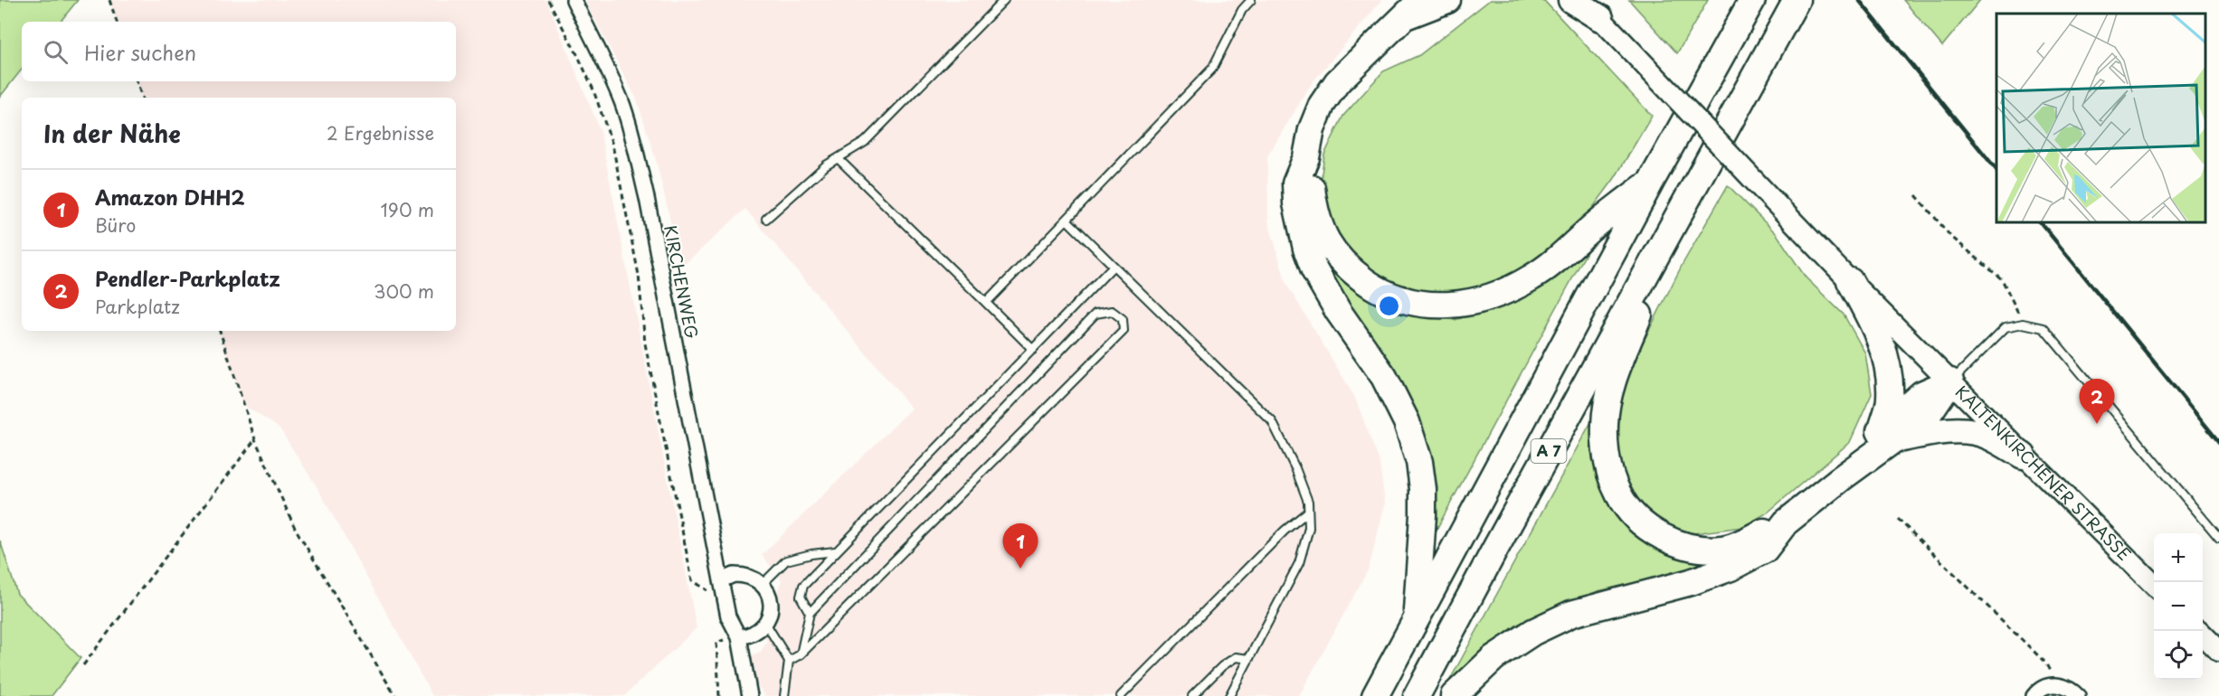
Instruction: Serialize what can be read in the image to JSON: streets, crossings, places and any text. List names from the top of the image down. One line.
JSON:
{"streets":{"highway":["A 7"],"main road":["KALTENKIRCHENER STRASSE"],"street":["KIRCHENWEG"]},"page":{"search":"Hier suchen","heading":["In der Nähe","2 Ergebnisse"],"list":[{"mark":"1","name":"Amazon DHH2","note":"Büro","value":"190 m"},{"mark":"2","name":"Pendler-Parkplatz","note":"Parkplatz","value":"300 m"}],"pins":["2","1"],"map_buttons":["+","−"]}}
